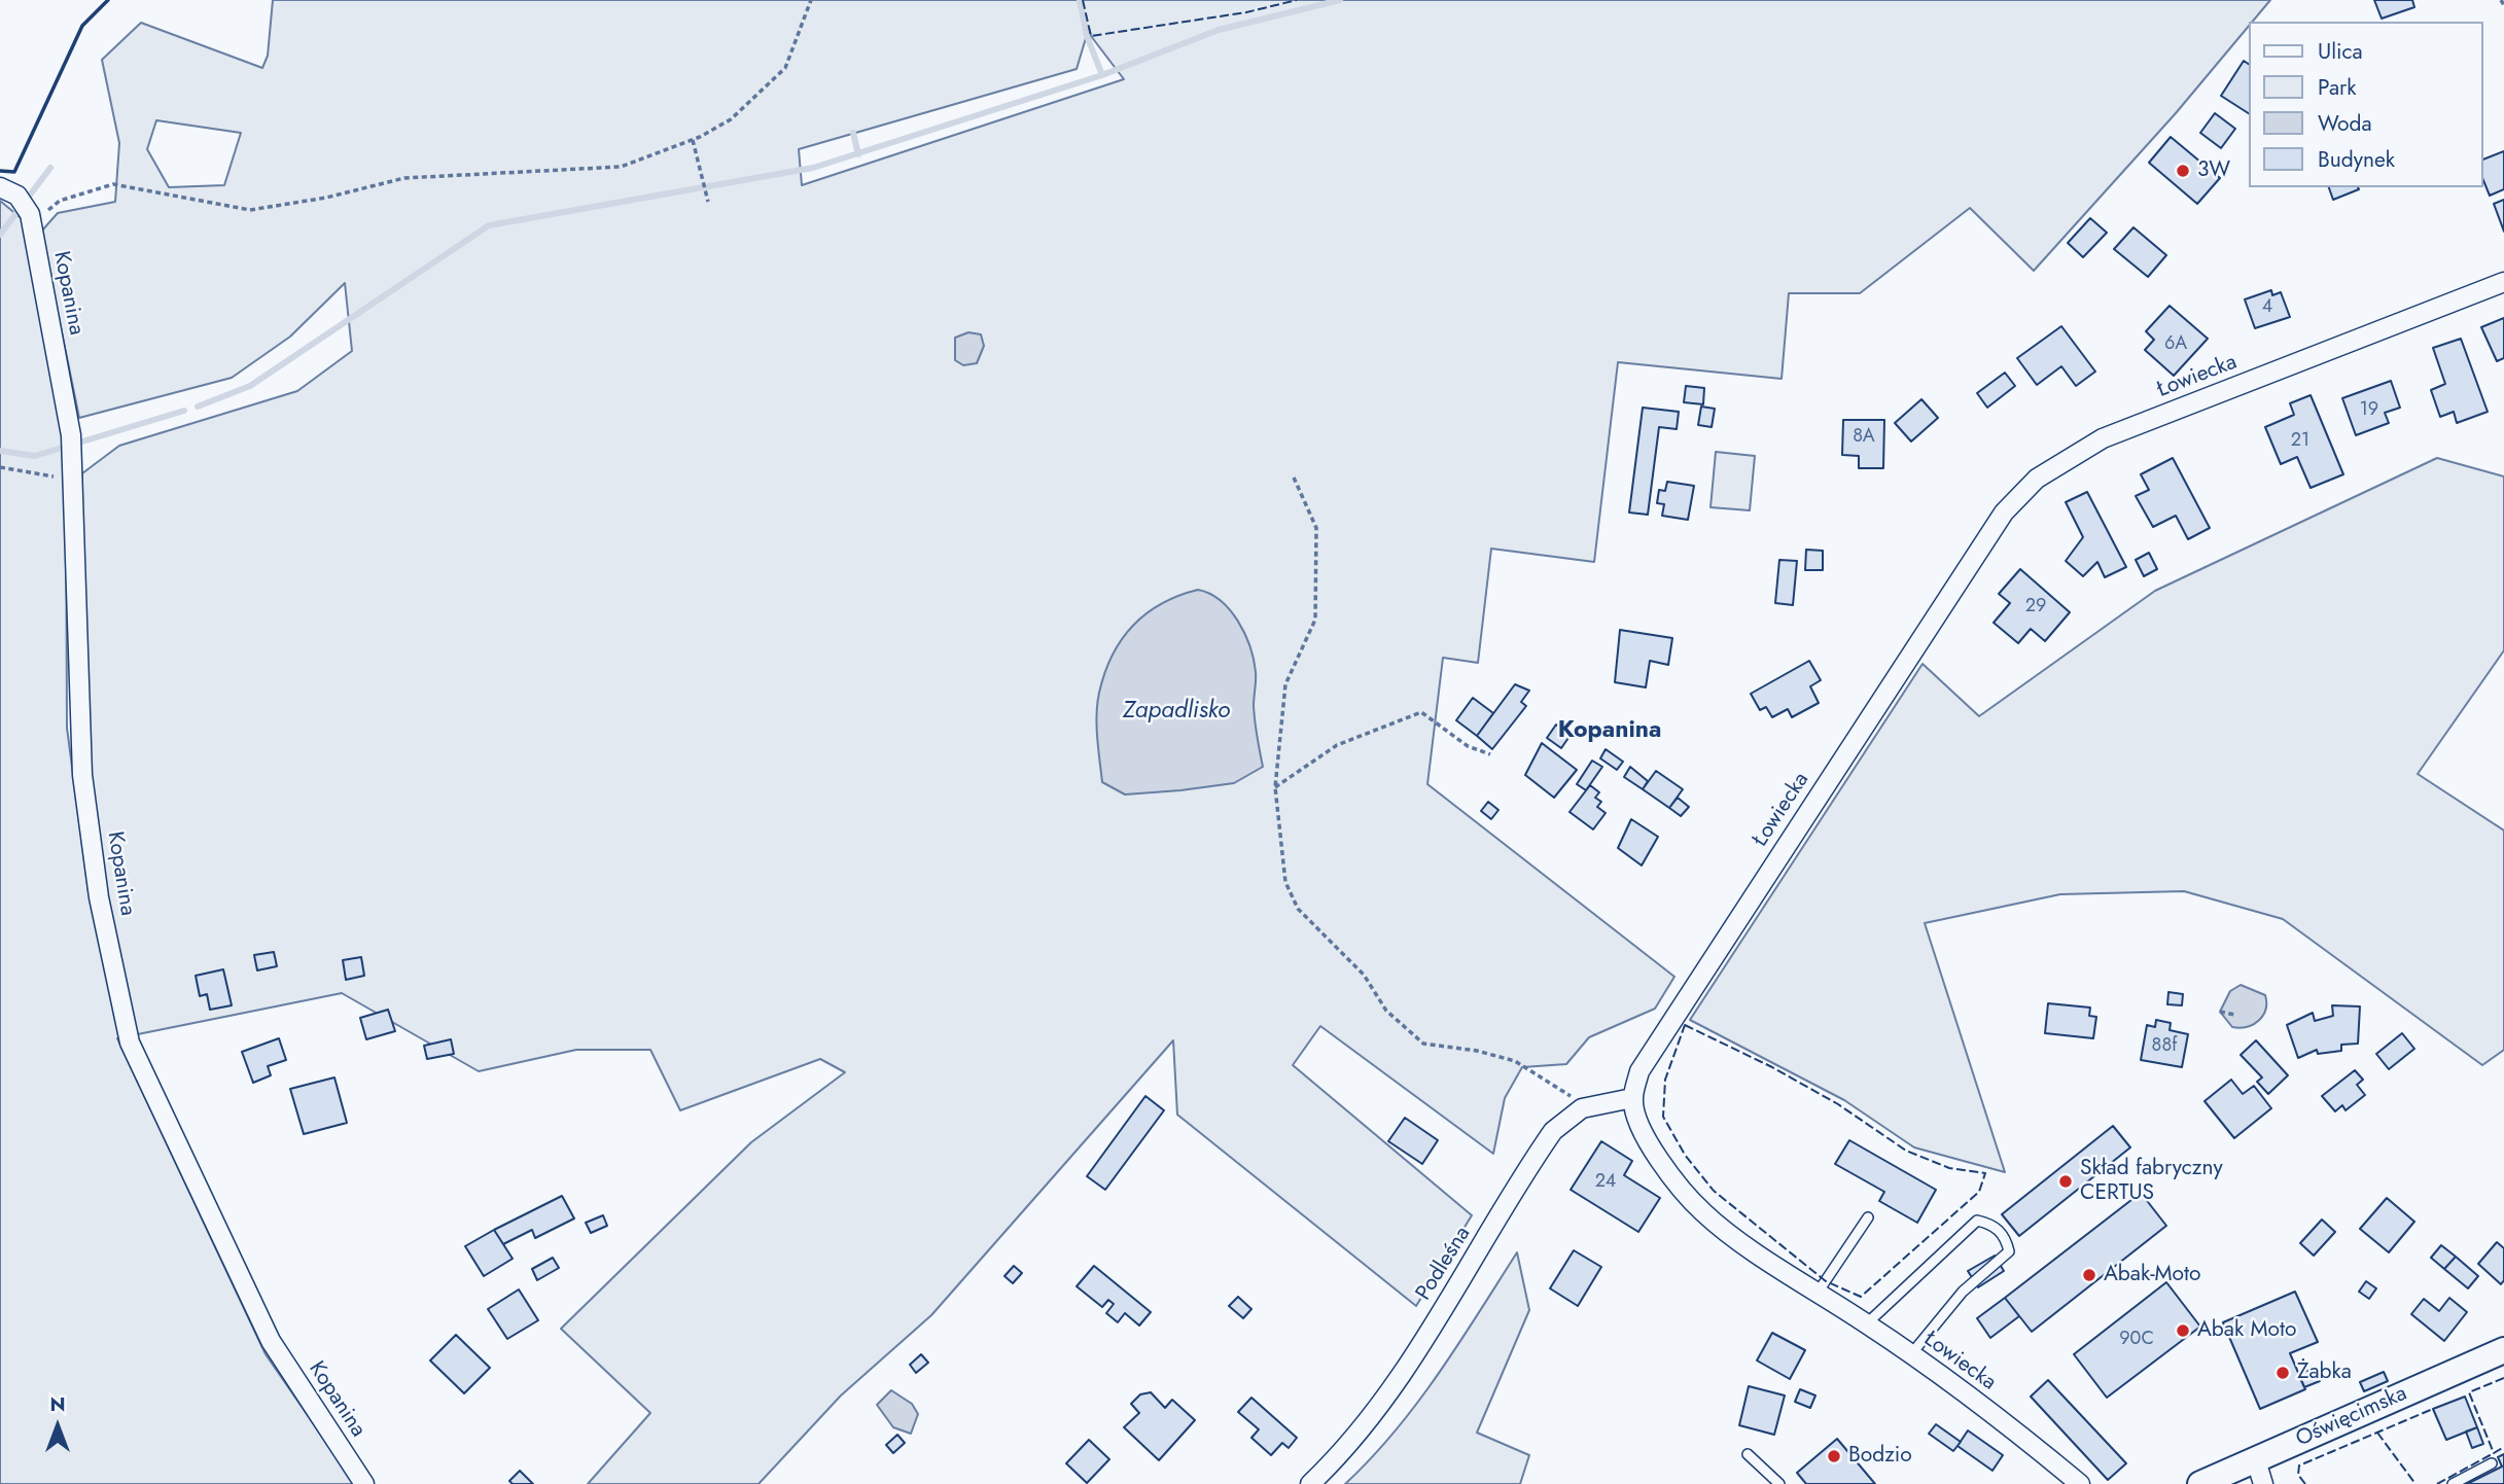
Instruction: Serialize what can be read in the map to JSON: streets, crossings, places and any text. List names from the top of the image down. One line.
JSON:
{"streets":{"street":["Kopanina","Łowiecka","Podleśna","Oświęcimska"]},"districts":["Kopanina"],"water":["Zapadlisko"],"places":["3W","Skład fabryczny CERTUS","Abak-Moto","Abak Moto","Żabka","Bodzio"],"house_numbers":["4","6A","19","8A","21","29","88f","24","90C"],"legend":["Ulica","Park","Woda","Budynek"],"north":"top"}
